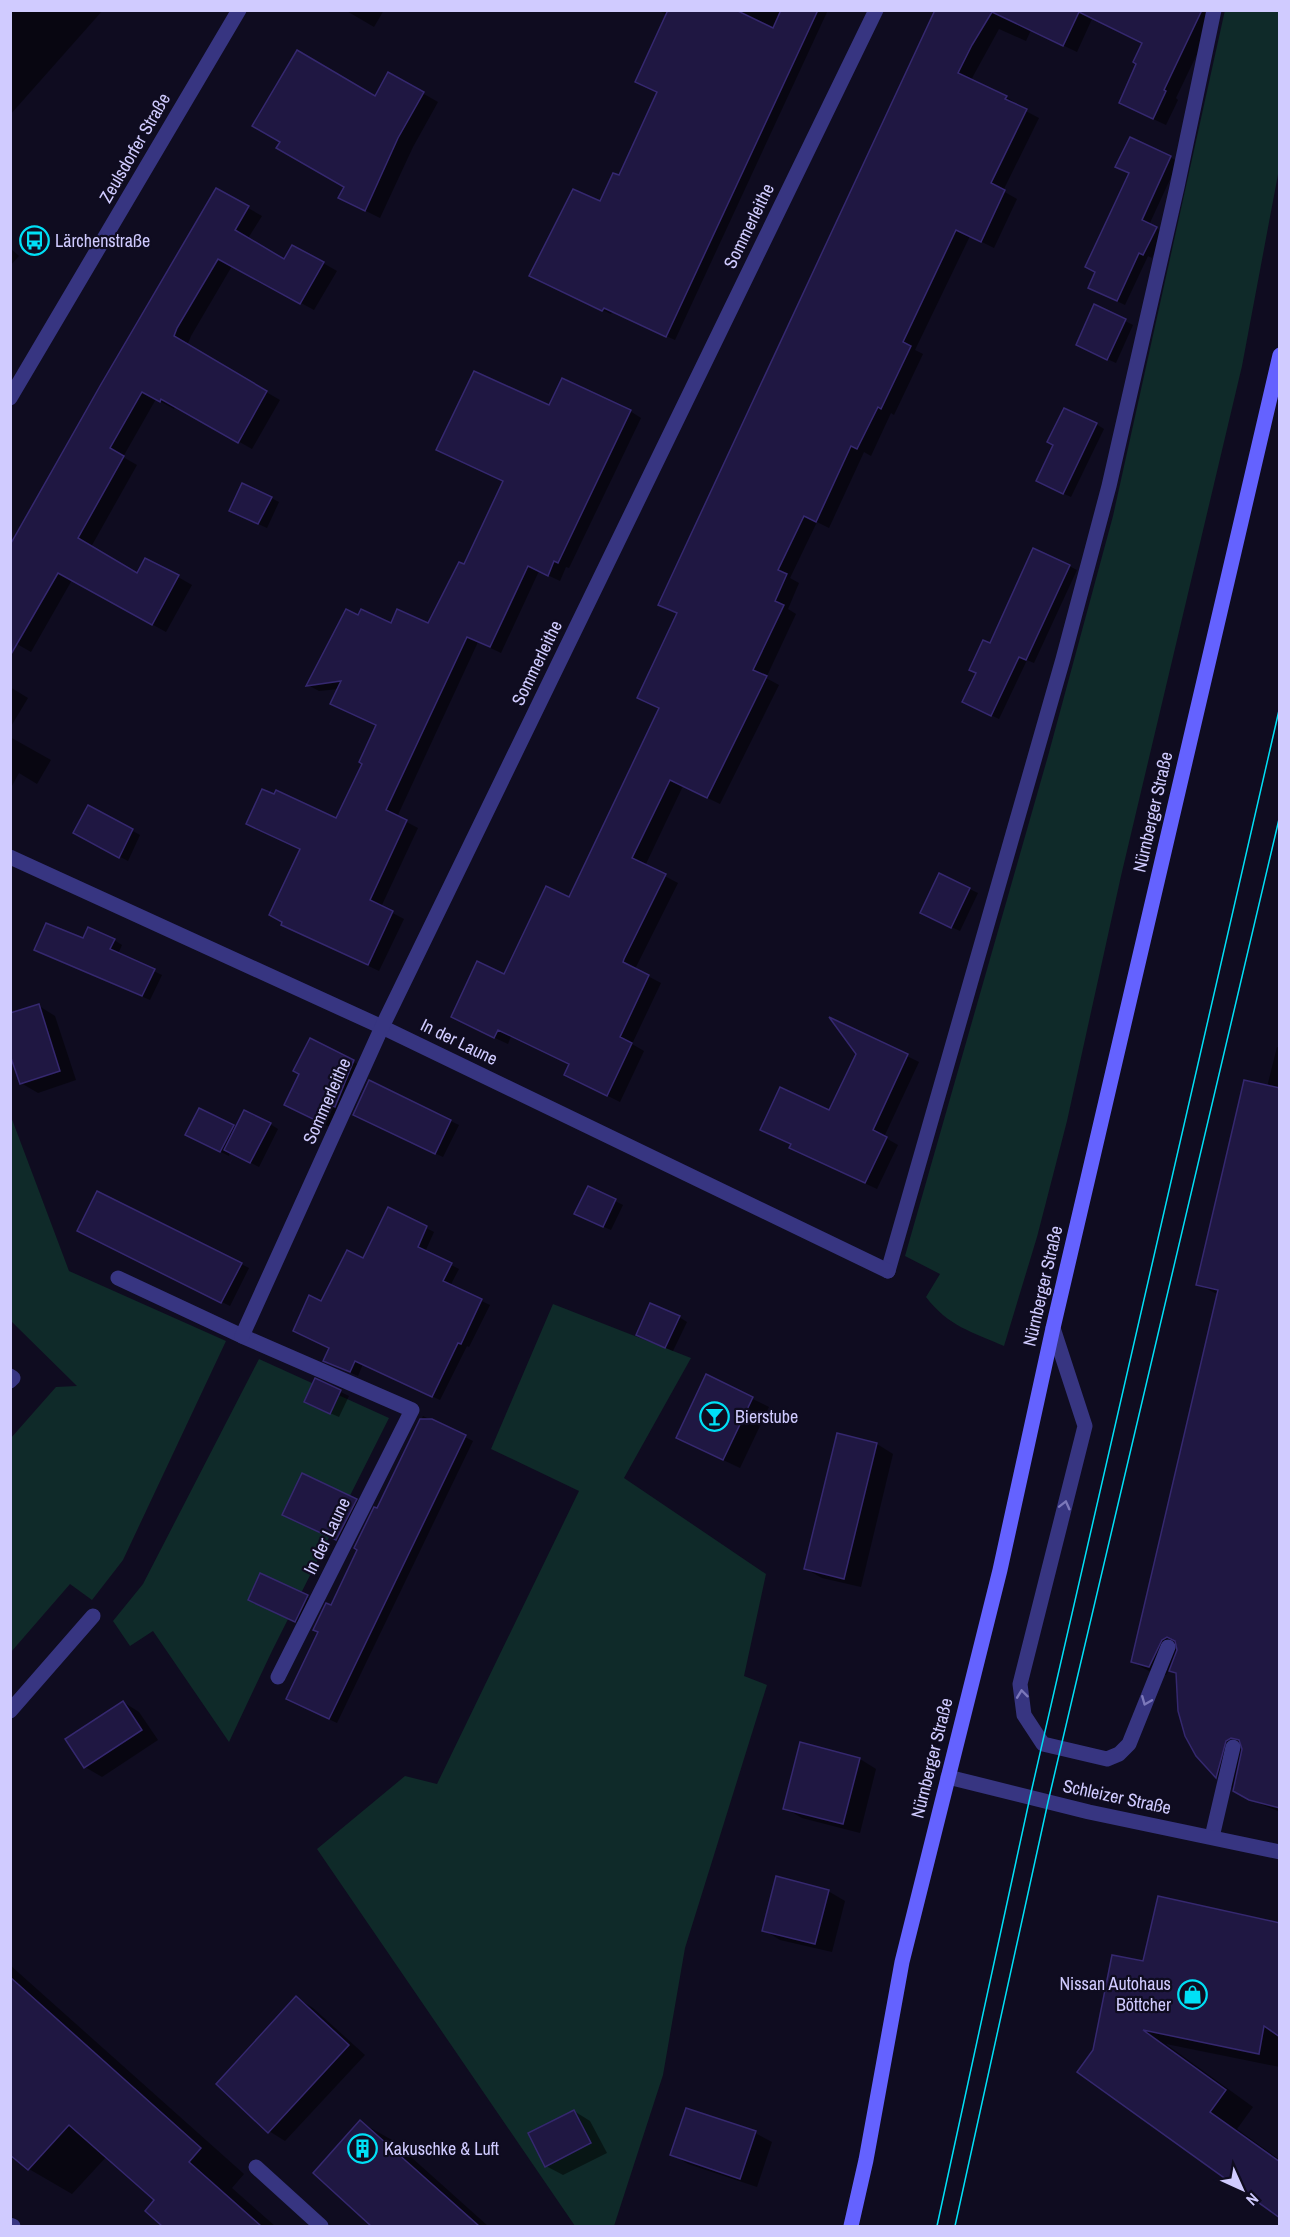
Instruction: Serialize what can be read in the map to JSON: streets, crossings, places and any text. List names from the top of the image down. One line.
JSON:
{"streets":{"main road":["Nürnberger Straße"],"street":["Zeulsdorfer Straße","Sommerleithe","In der Laune","Schleizer Straße"]},"crossings":[["Sommerleithe","In der Laune"],["Nürnberger Straße","Schleizer Straße"]],"places":{"bus stop":["Lärchenstraße"],"bar":["Bierstube"],"shop":["Nissan Autohaus Böttcher"],"building":["Kakuschke & Luft"]},"north":"bottom right"}
